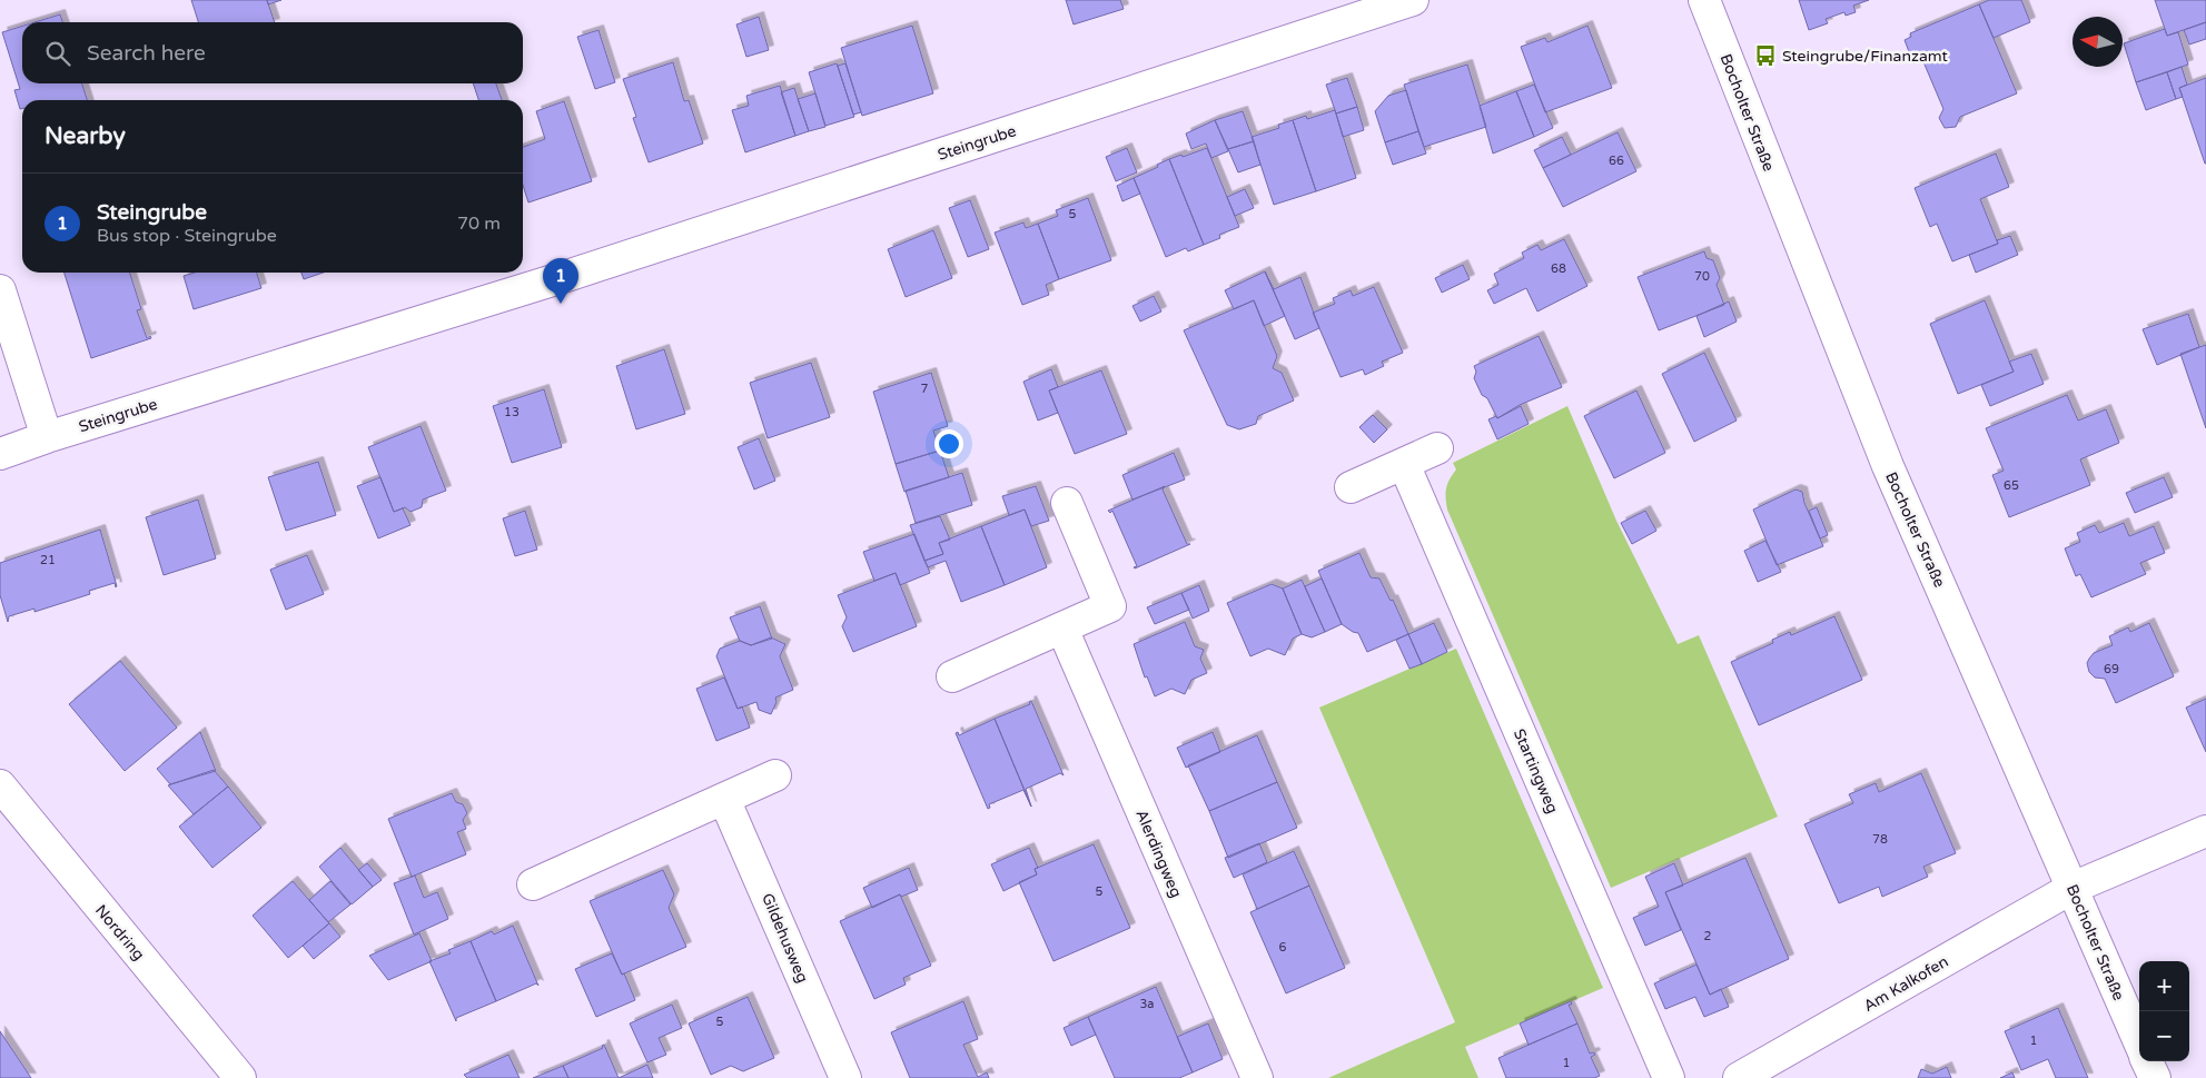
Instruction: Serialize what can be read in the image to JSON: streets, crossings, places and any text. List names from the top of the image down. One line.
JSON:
{"streets":{"street":["Bocholter Straße","Steingrube","Startingweg","Alerdingweg","Nordring","Gildehusweg","Am Kalkofen"]},"crossings":[["Bocholter Straße","Am Kalkofen"]],"places":{"bus stop":["Steingrube/Finanzamt"]},"house_numbers":["66","5","68","70","7","13","65","21","69","78","5","2","6","3a","5","1","1"],"north":"left","page":{"search":"Search here","heading":"Nearby","list":[{"mark":"1","name":"Steingrube","note":"Bus stop · Steingrube","value":"70 m"}],"pins":"1","map_buttons":["+","−"]}}
